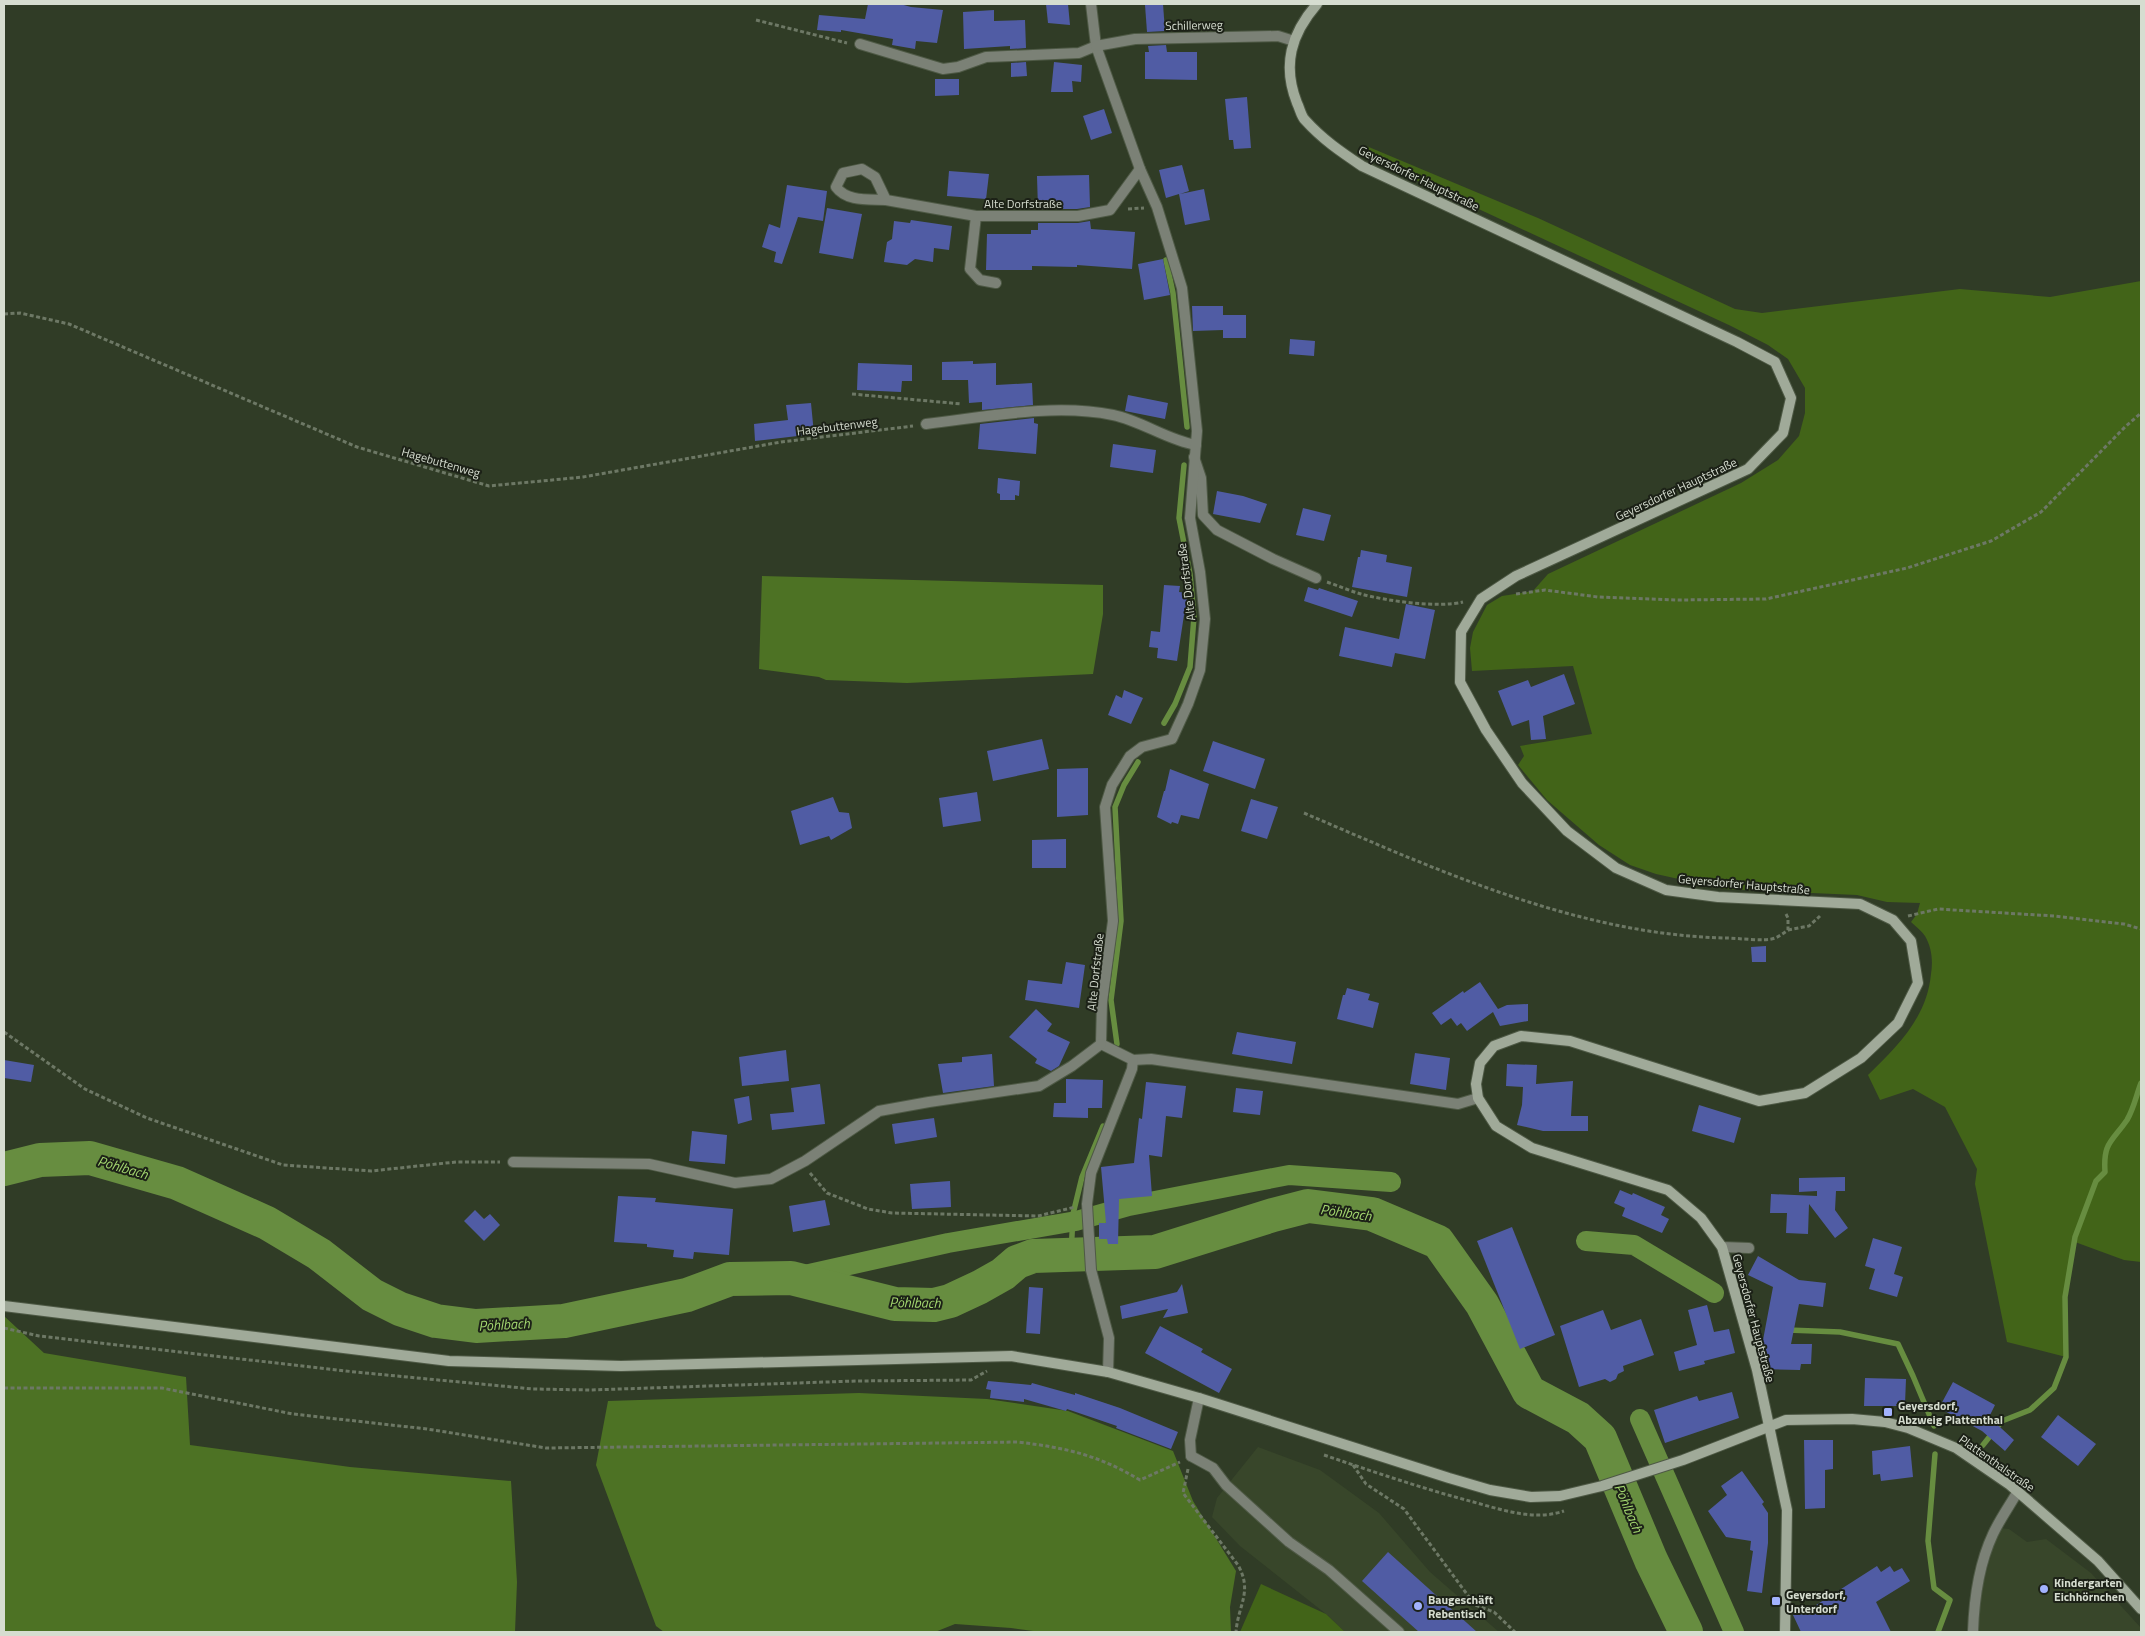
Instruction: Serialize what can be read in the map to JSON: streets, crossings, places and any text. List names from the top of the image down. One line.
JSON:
{"streets":{"main road":["Geyersdorfer Hauptstraße","Plattenthalstraße"],"street":["Schillerweg","Alte Dorfstraße"],"path":["Hagebuttenweg"]},"crossings":[["Schillerweg","Geyersdorfer Hauptstraße"],["Schillerweg","Alte Dorfstraße"],["Geyersdorfer Hauptstraße","Plattenthalstraße"]],"water":["Pöhlbach"],"places":{"transit":["Geyersdorf, Abzweig Plattenthal","Geyersdorf, Unterdorf"],"other":["Kindergarten Eichhörnchen","Baugeschäft Rebentisch"]}}
